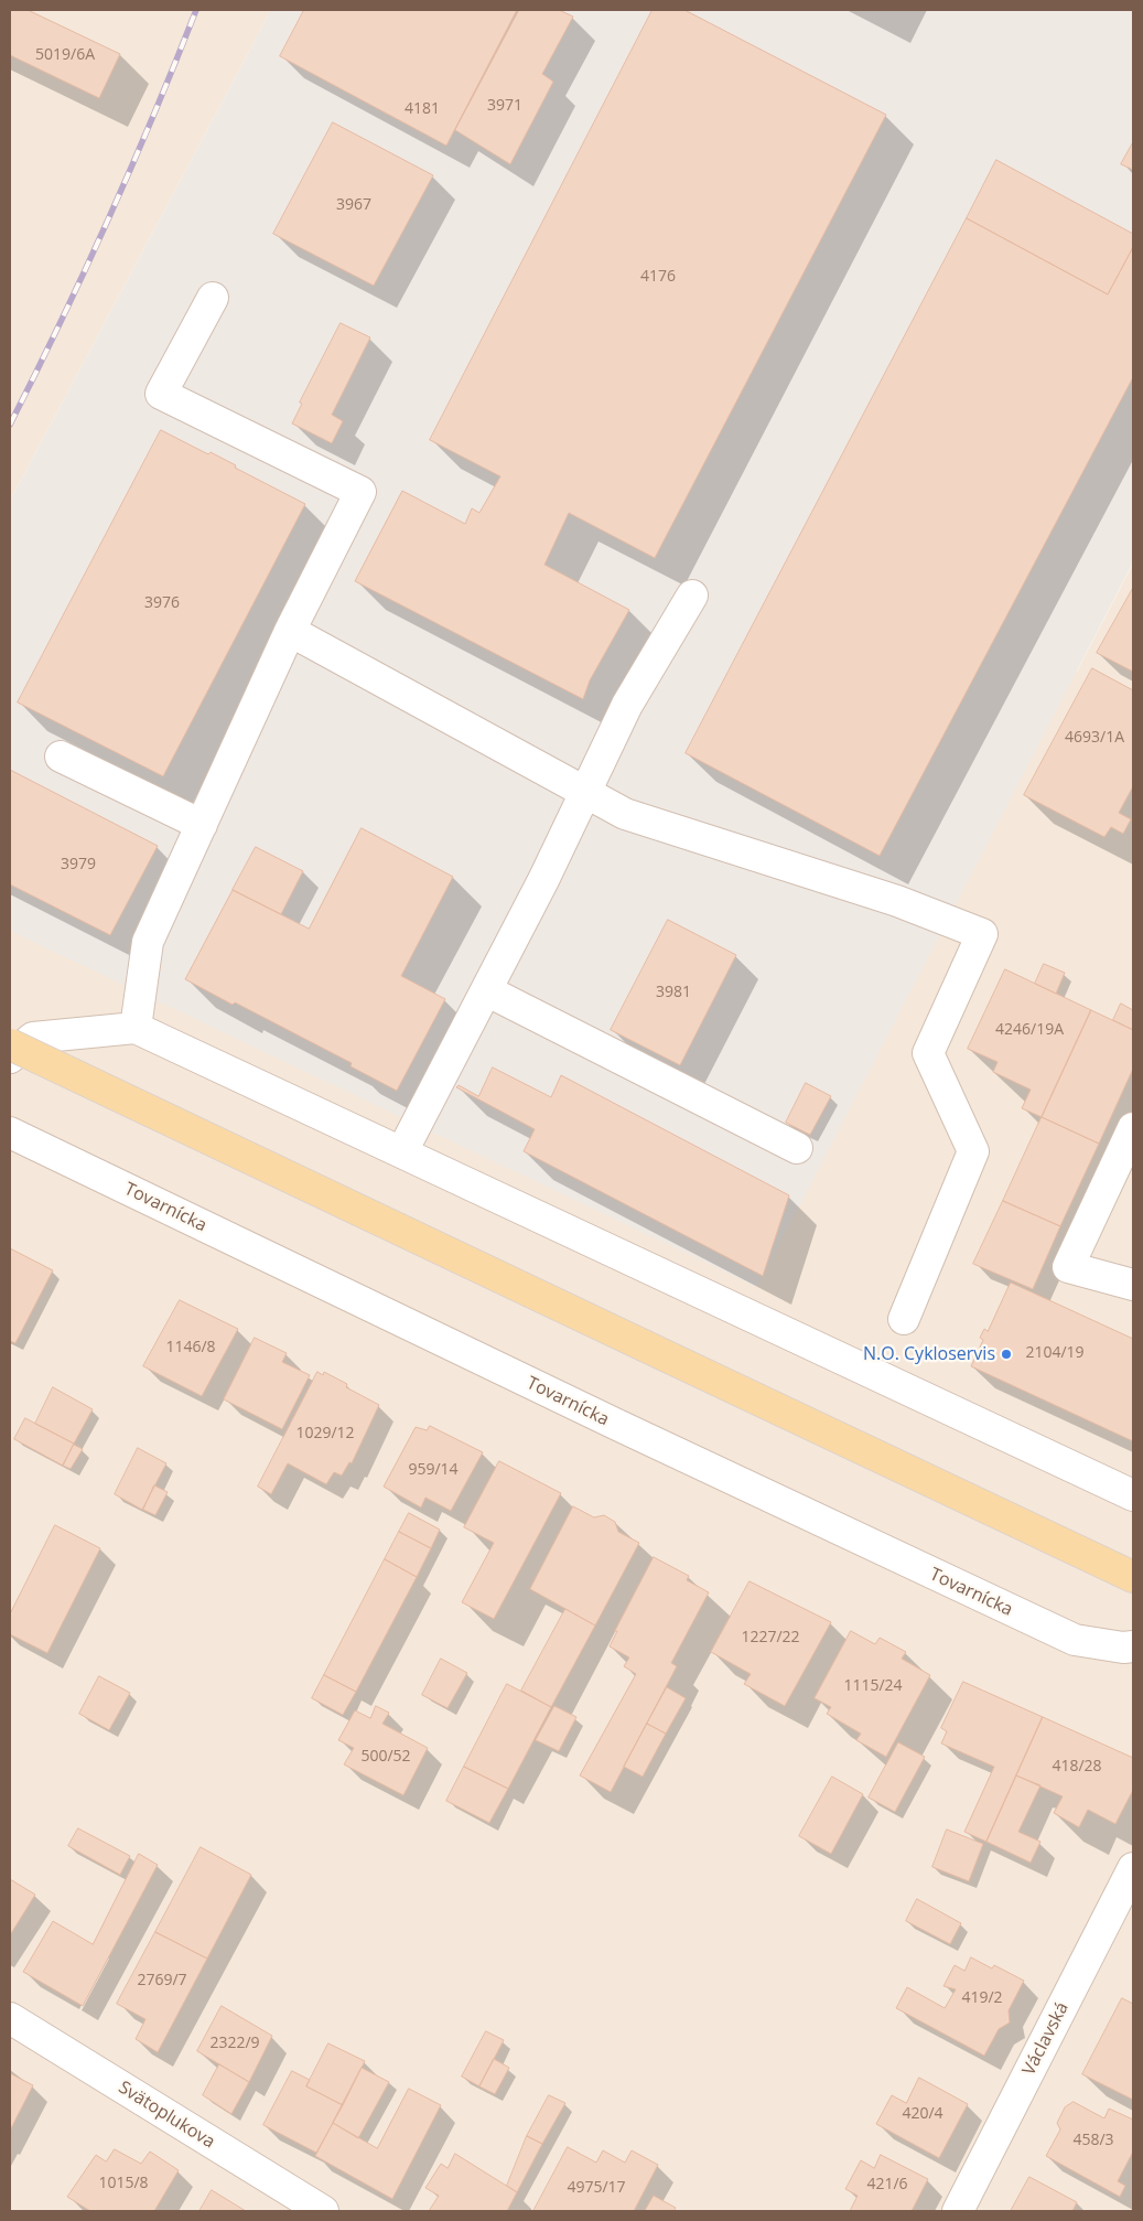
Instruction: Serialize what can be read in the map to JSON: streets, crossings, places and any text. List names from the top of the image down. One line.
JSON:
{"streets":{"street":["Tovarnícka","Václavská","Svätoplukova"]},"places":["N.O. Cykloservis"],"house_numbers":["5019/6A","3971","4181","3967","4176","3976","4693/1A","3979","3981","4246/19A","1146/8","2104/19","1029/12","959/14","1227/22","1115/24","500/52","418/28","2769/7","419/2","2322/9","420/4","458/3","1015/8","421/6","4975/17"]}
